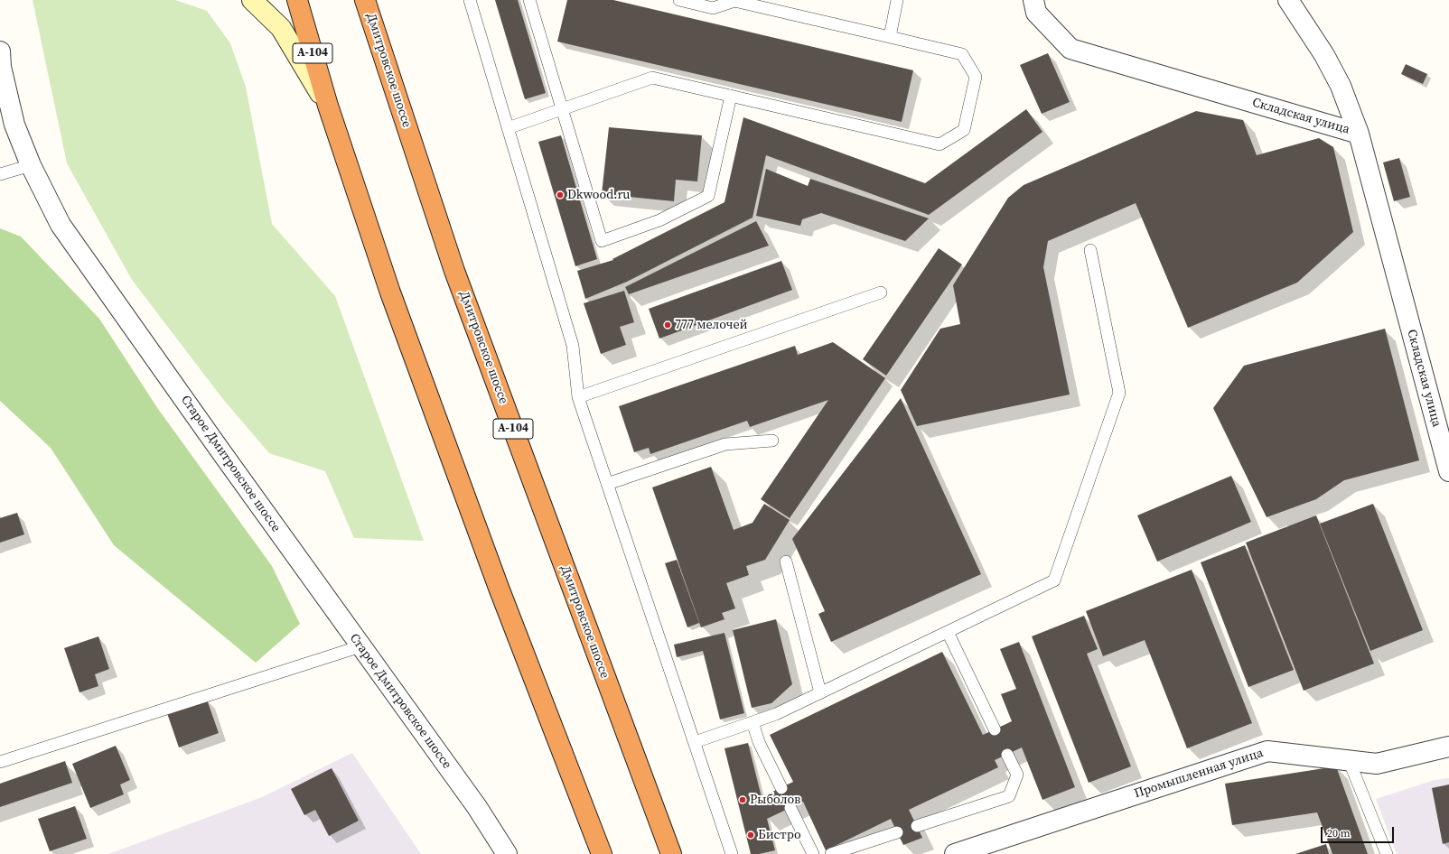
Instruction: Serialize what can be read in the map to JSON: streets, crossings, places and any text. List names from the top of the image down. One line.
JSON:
{"streets":{"highway":["А-104","Дмитровское шоссе"],"street":["Складская улица","Старое Дмитровское шоссе","Промышленная улица"]},"places":["Dkwood.ru","777 мелочей","Рыболов","Бистро"],"scale_bar":"20 m"}
